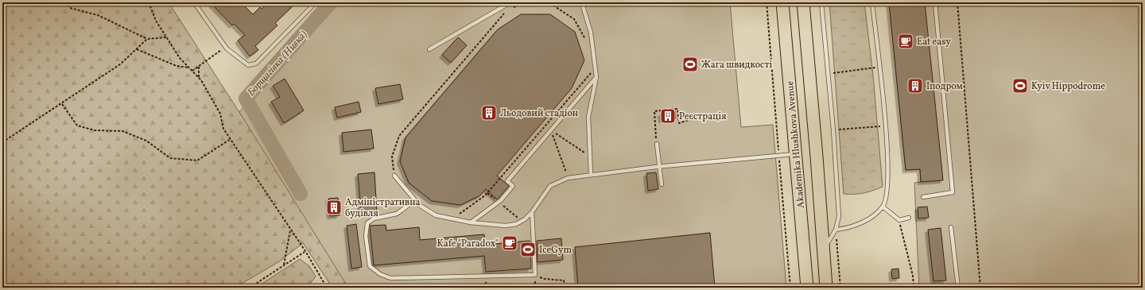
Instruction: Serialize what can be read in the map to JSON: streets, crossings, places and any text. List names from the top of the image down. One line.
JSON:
{"streets":{"highway":["Akademika Hlushkova Avenue"]},"water":["Борщагівка (Нивка)"],"places":{"cafe":["Eat easy","Kafe \"Paradox\""],"sports":["Жага швидкості","Kyiv Hippodrome","IceGym"],"building":["Іподром","Льодовий стадіон","Реєстрація","Адміністративна будівля"]}}
